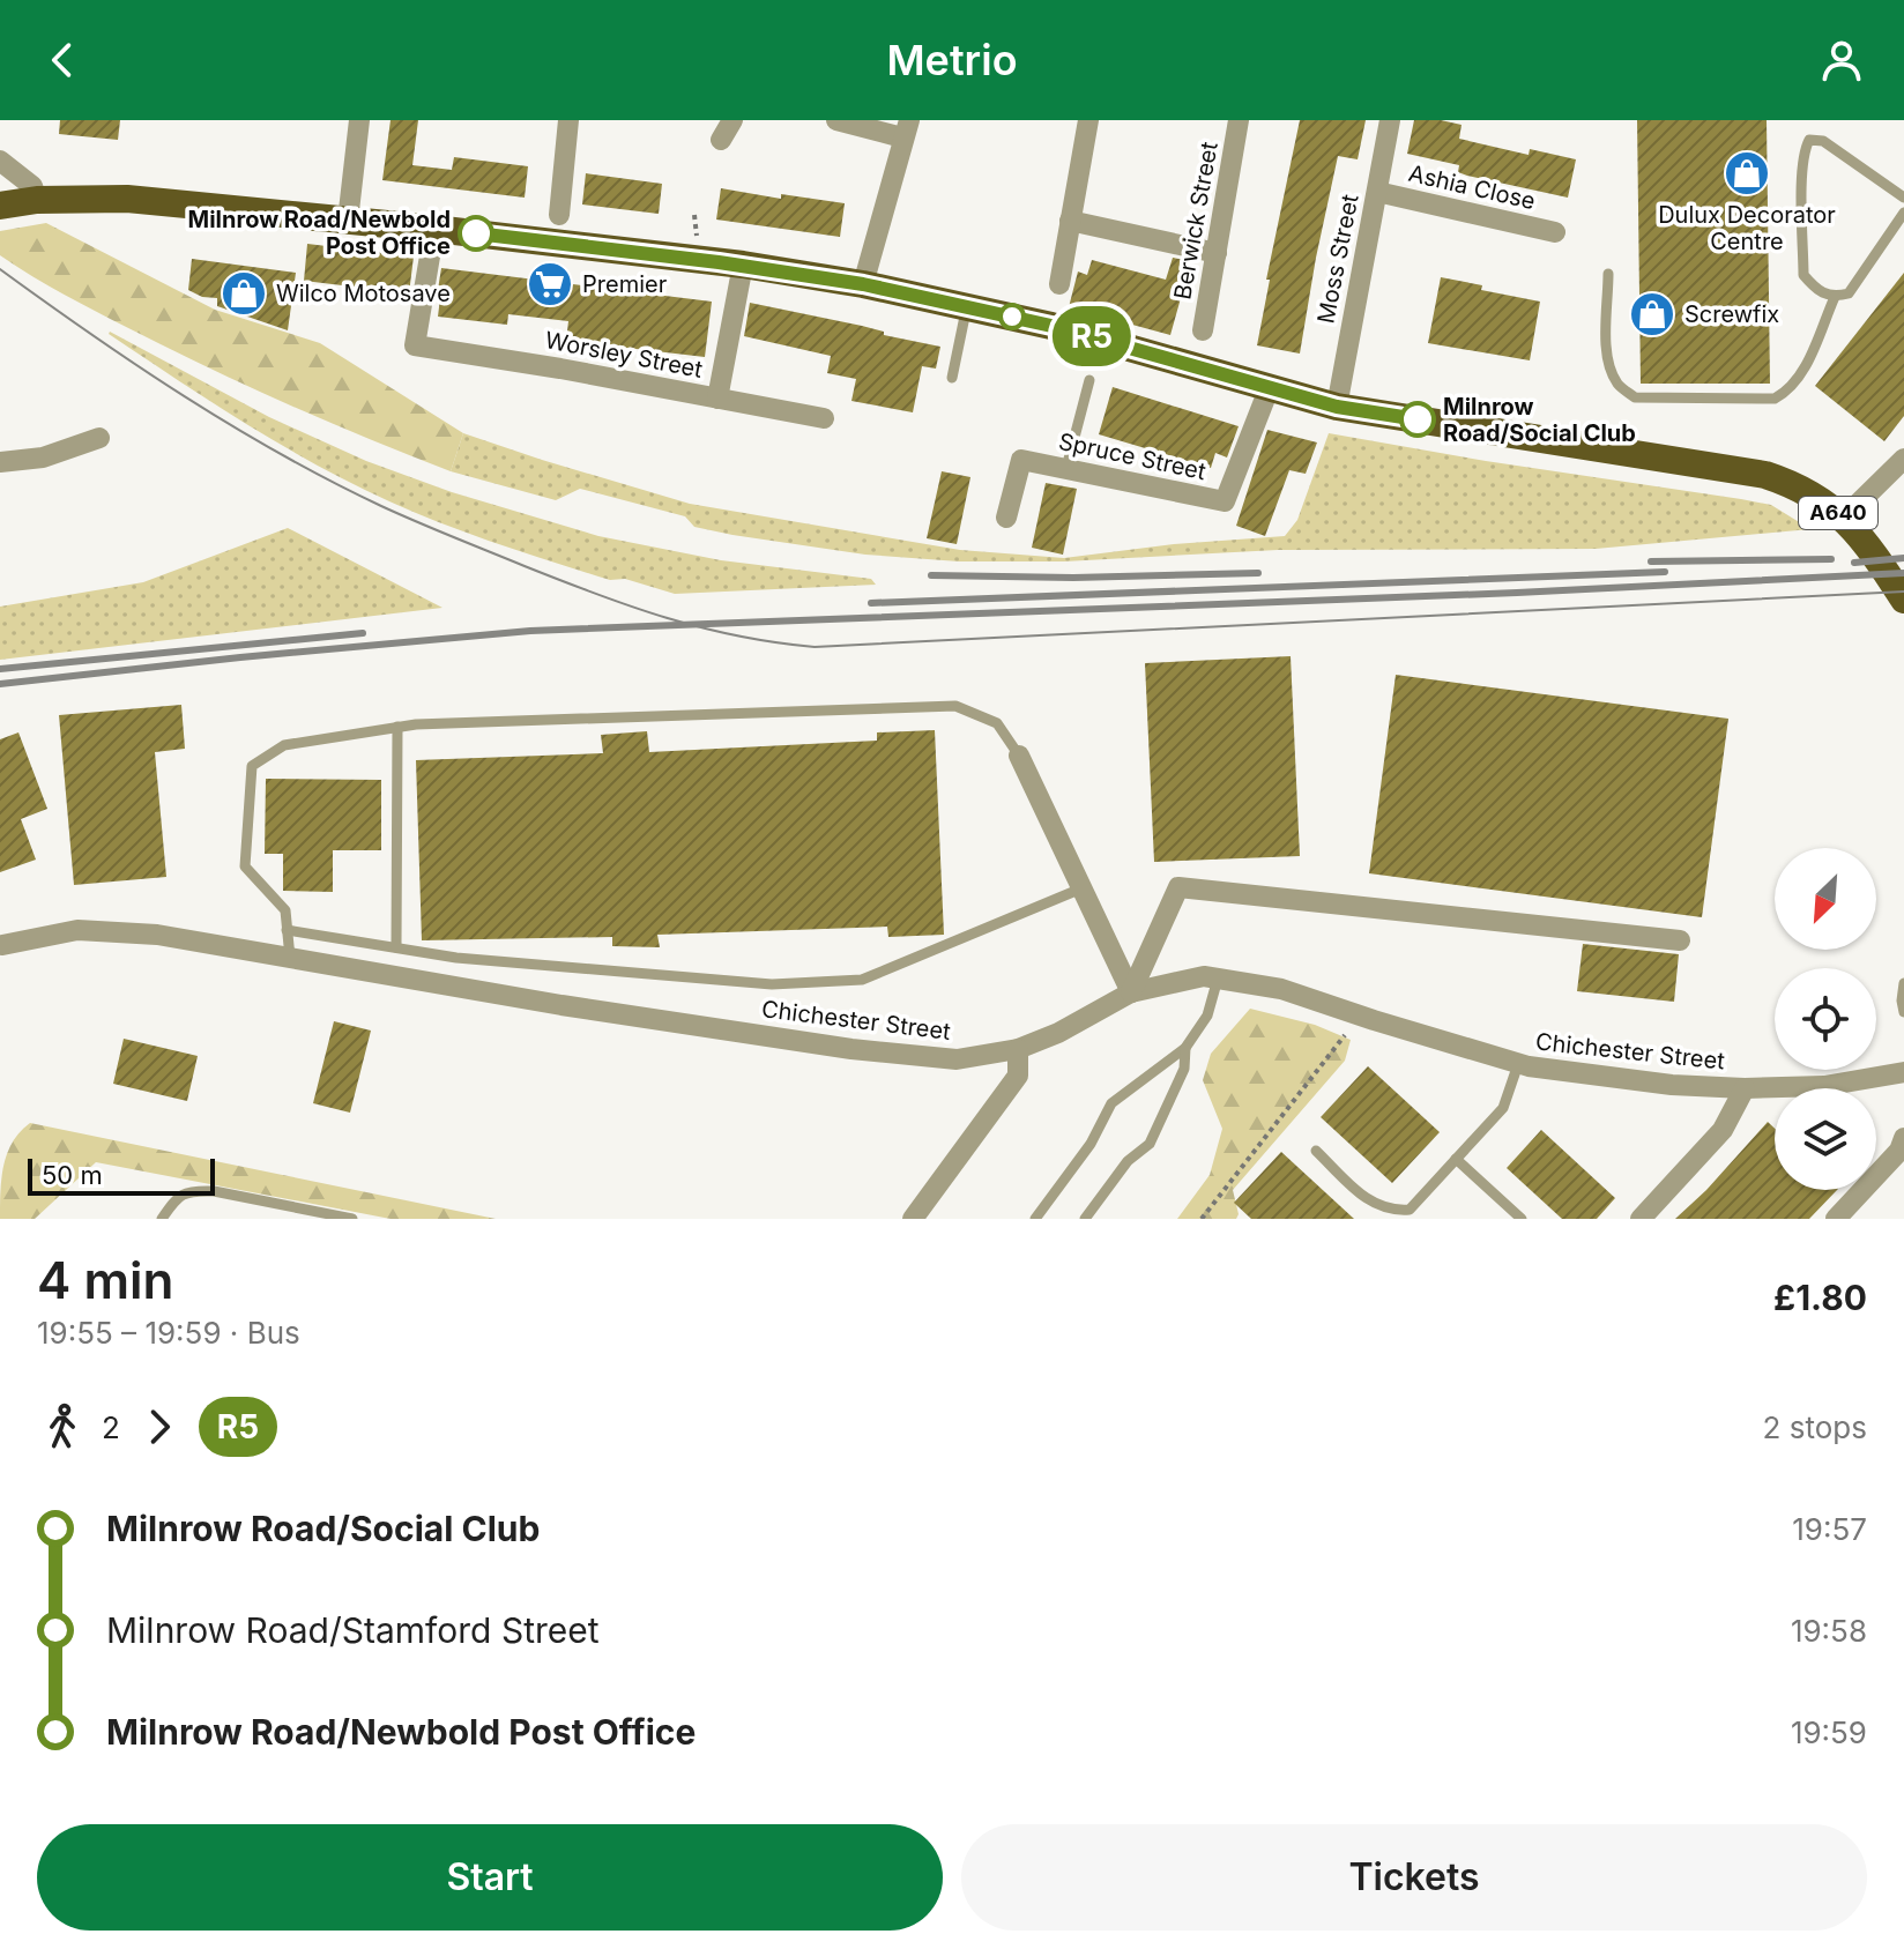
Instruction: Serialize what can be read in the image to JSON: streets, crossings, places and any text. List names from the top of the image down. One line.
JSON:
{"streets":{"main road":["A640"],"street":["Ashia Close","Berwick Street","Moss Street","Worsley Street","Spruce Street","Chichester Street"]},"crossings":[["Ashia Close","Moss Street"],["Moss Street","A640"],["Worsley Street","A640"],["Spruce Street","A640"]],"places":{"shop":["Dulux Decorator Centre","Wilco Motosave","Screwfix"],"other":["Milnrow Road/Newbold Post Office","Milnrow Road/Social Club"],"supermarket":["Premier"]},"lines":["bus line R5"],"scale_bar":"50 m","north":"bottom left","page":{"header":"Metrio","on_map":"R5","scale":"50 m","heading":["4 min","19:55 – 19:59 · Bus","£1.80"],"legs":["2","R5","2 stops"],"list":[{"name":"Milnrow Road/Social Club","value":"19:57"},{"name":"Milnrow Road/Stamford Street","value":"19:58"},{"name":"Milnrow Road/Newbold Post Office","value":"19:59"}],"buttons":["Start","Tickets"]}}
